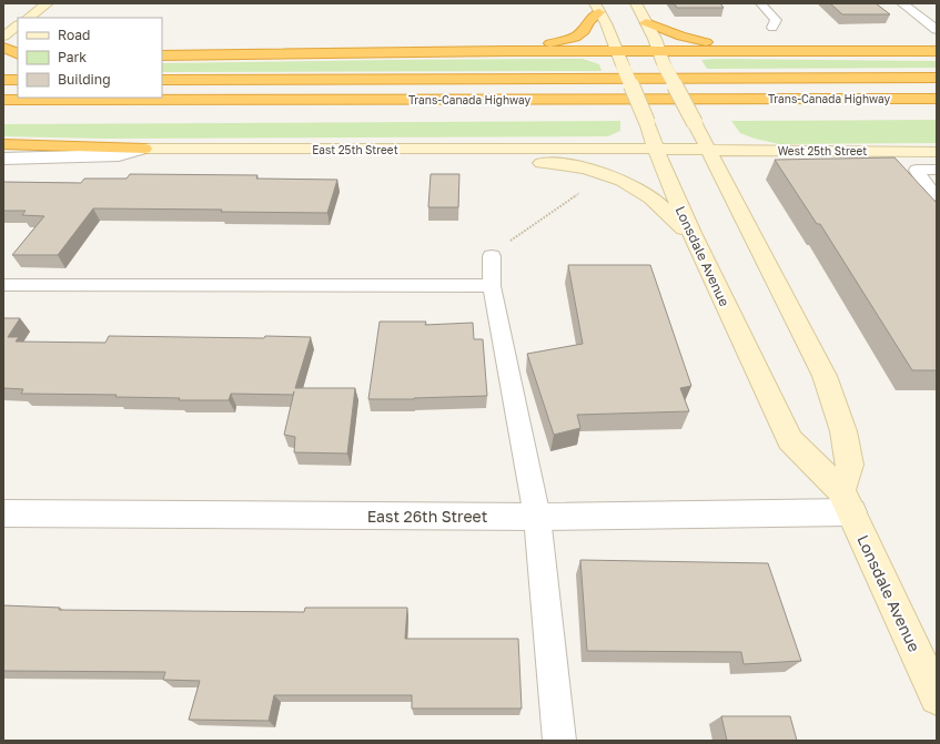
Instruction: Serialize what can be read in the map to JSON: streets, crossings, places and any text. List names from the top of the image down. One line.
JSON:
{"streets":{"highway":["Trans-Canada Highway"],"main road":["East 25th Street","West 25th Street","Lonsdale Avenue"],"street":["East 26th Street"]},"crossings":[["East 25th Street","West 25th Street"],["East 25th Street","Lonsdale Avenue"],["Lonsdale Avenue","East 26th Street"]],"legend":["Road","Park","Building"]}
